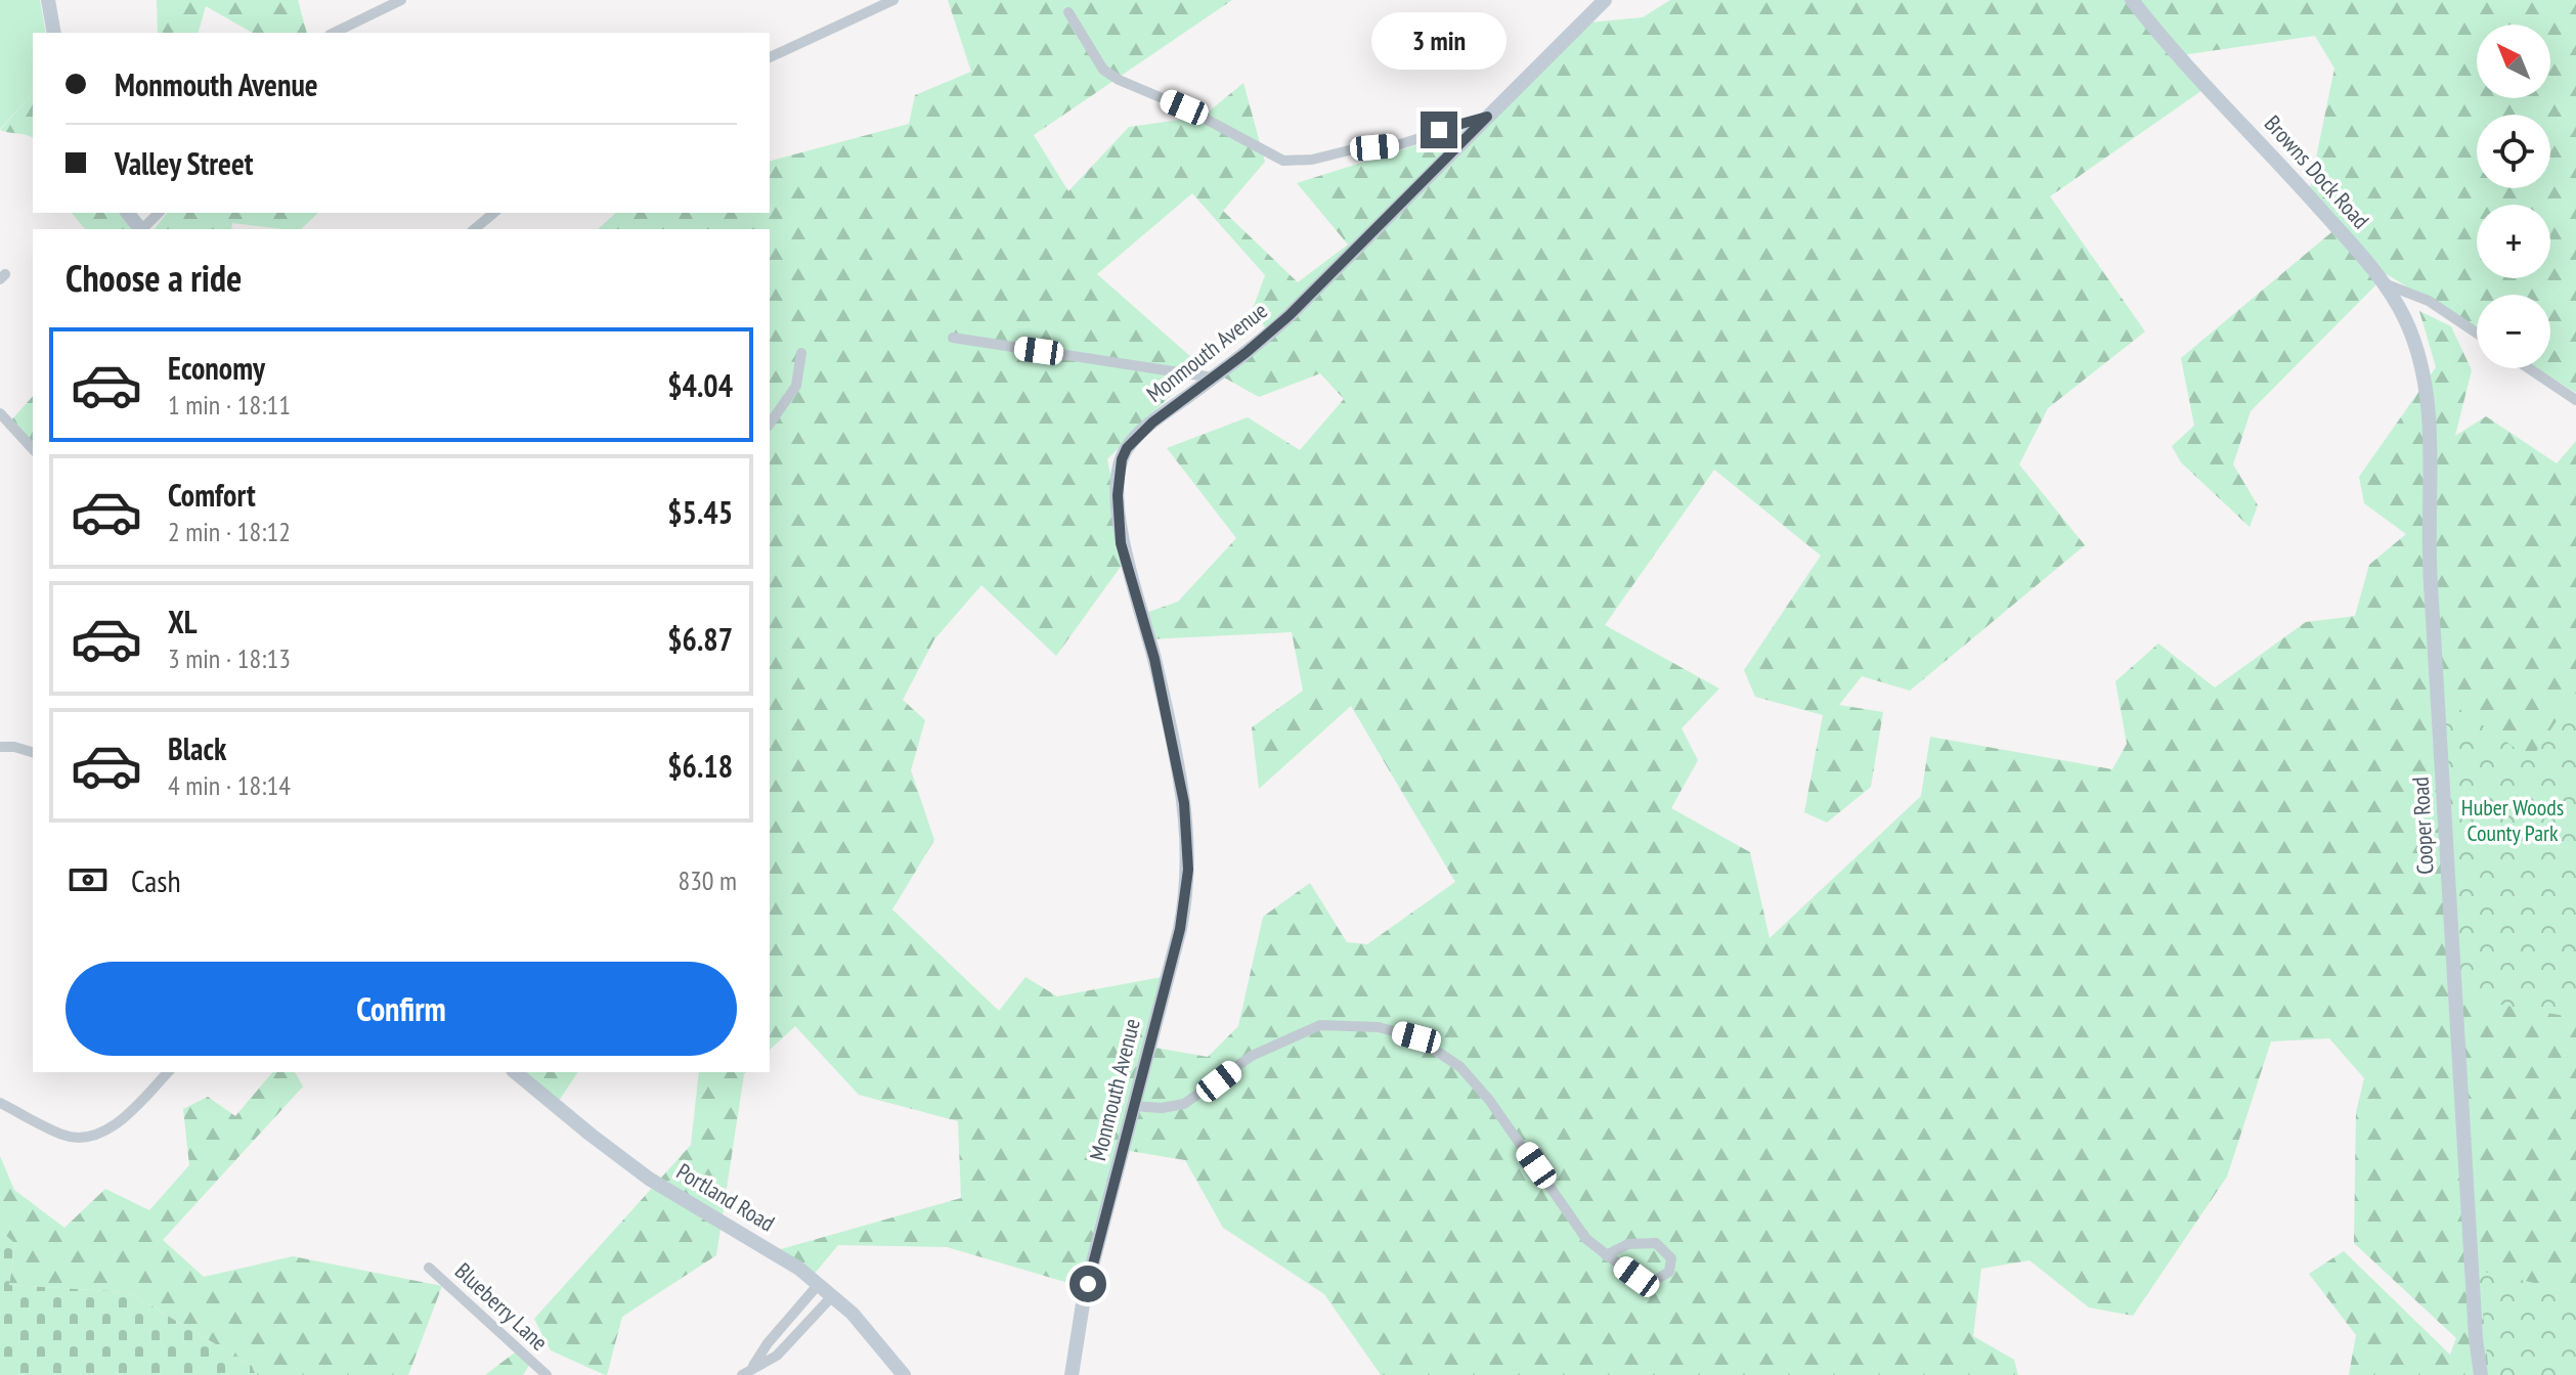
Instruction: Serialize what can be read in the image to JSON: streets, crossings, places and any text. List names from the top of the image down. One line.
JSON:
{"streets":{"street":["Browns Dock Road","Monmouth Avenue","Cooper Road","Portland Road","Blueberry Lane"]},"crossings":[["Browns Dock Road","Cooper Road"]],"parks":["Huber Woods County Park"],"north":"top left","page":{"bubble":"3 min","map_buttons":["+","−"],"banner":["Monmouth Avenue","Valley Street"],"heading":"Choose a ride","list":[{"name":"Economy","note":"1 min · 18:11","value":"$4.04"},{"name":"Comfort","note":"2 min · 18:12","value":"$5.45"},{"name":"XL","note":"3 min · 18:13","value":"$6.87"},{"name":"Black","note":"4 min · 18:14","value":"$6.18"}],"pay":["Cash","830 m"],"buttons":"Confirm"}}
